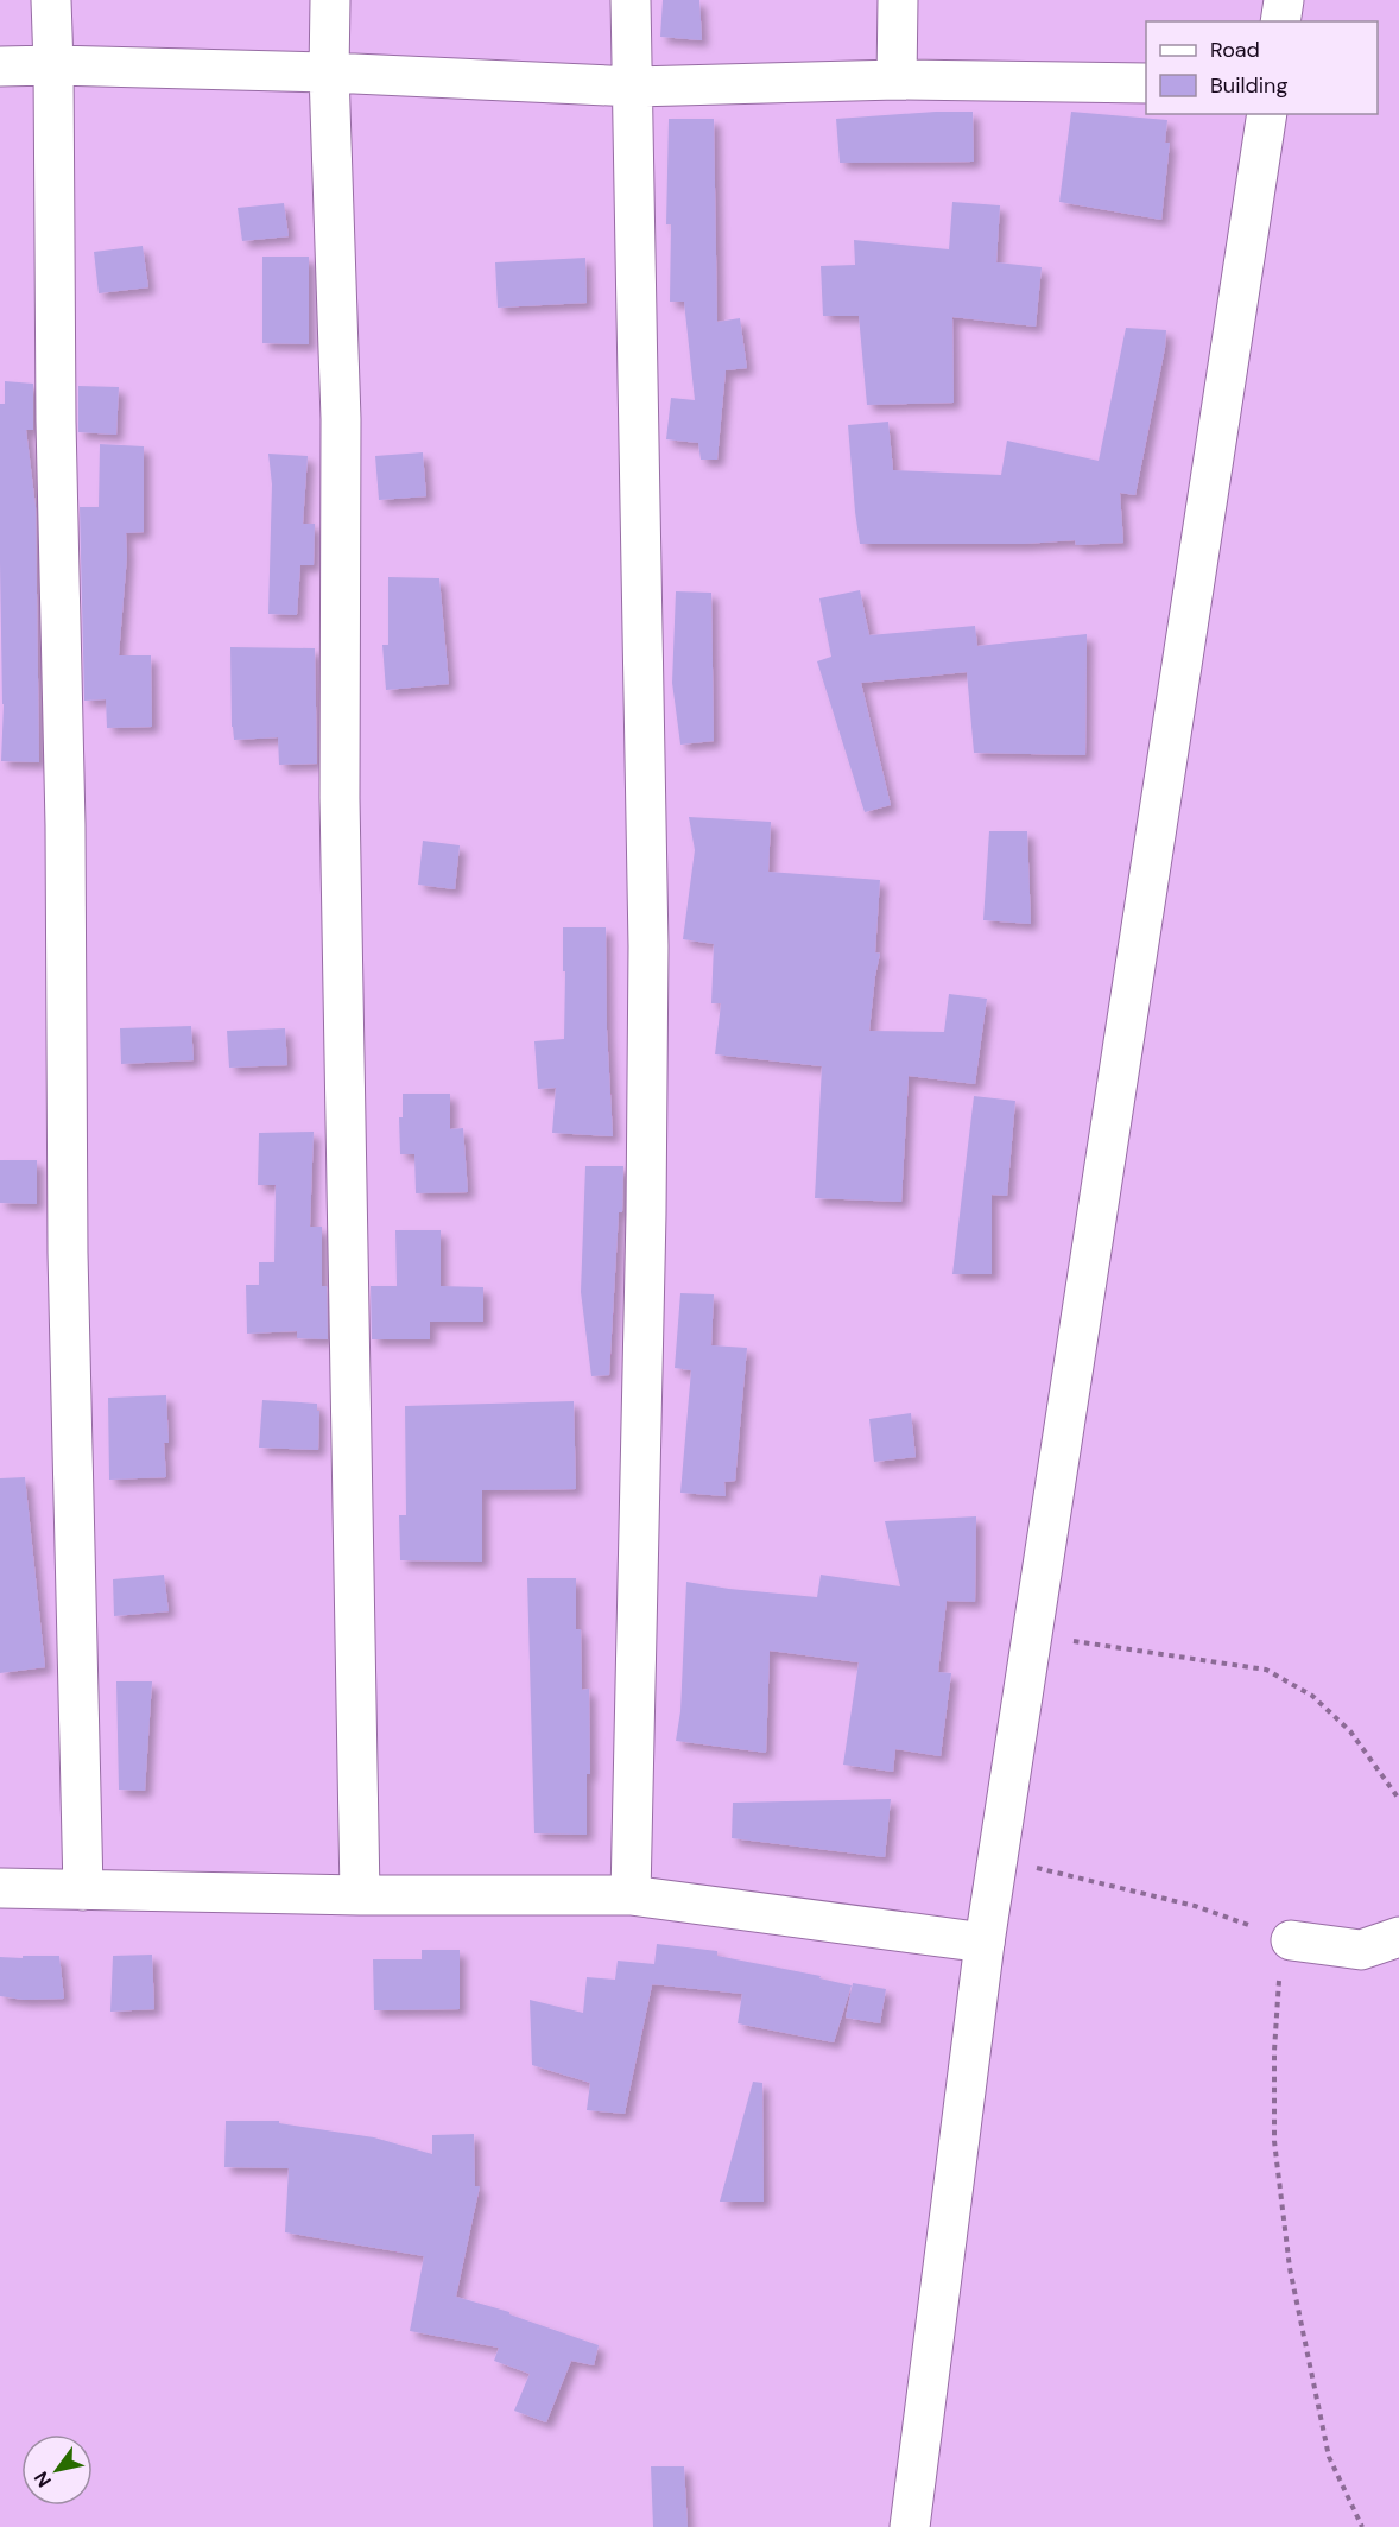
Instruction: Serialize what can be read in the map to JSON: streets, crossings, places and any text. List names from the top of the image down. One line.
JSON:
{"legend":["Road","Building"],"north":"bottom left"}
